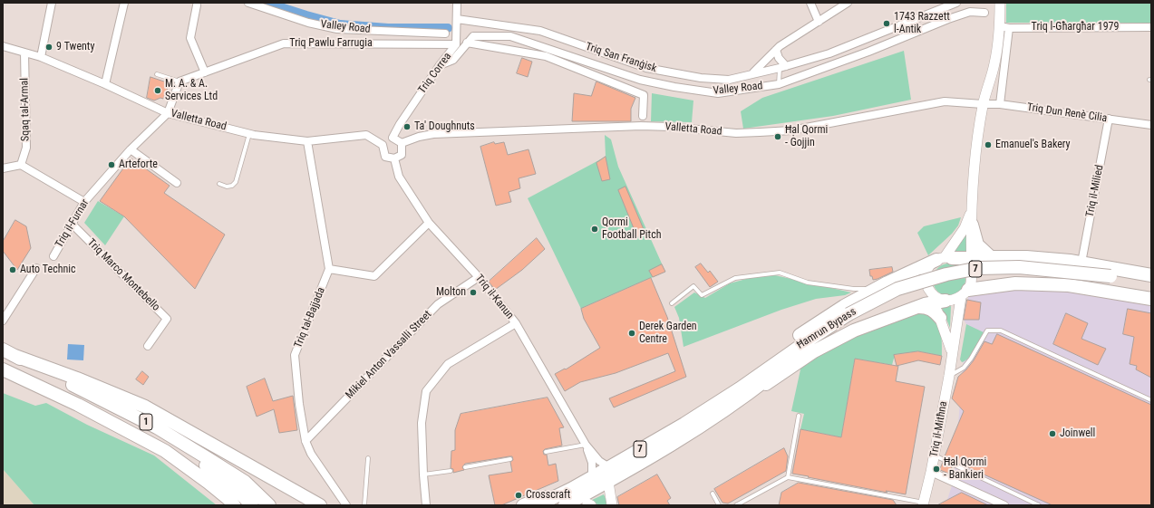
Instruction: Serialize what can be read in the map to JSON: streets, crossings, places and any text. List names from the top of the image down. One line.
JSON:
{"streets":{"highway":["7","Ħamrun Bypass","1"],"main road":["Triq il-Mitħna"],"street":["Valley Road","Triq l-Għargħar 1979","Triq Pawlu Farrugia","Triq San Franġisk","Triq Correa","Sqaq tal-Armal","Triq Dun Renè Cilia","Valletta Road","Triq il-Milied","Triq il-Furnar","Triq Marco Montebello","Triq il-Kanun","Triq tal-Bajjada","Mikiel Anton Vassalli Street"]},"crossings":[["Valley Road","Triq San Franġisk"],["Valley Road","Triq Correa"],["Triq Pawlu Farrugia","Triq Correa"],["Triq San Franġisk","Triq Correa"],["Triq Correa","Valletta Road"],["Triq Correa","Triq il-Kanun"],["Sqaq tal-Armal","Valletta Road"],["Triq Dun Renè Cilia","Valletta Road"],["Triq Dun Renè Cilia","Triq il-Milied"],["Valletta Road","Triq il-Furnar"],["Valletta Road","Triq il-Kanun"],["Triq il-Furnar","Triq Marco Montebello"],["Triq il-Kanun","Ħamrun Bypass"],["Triq il-Kanun","Mikiel Anton Vassalli Street"],["Triq tal-Bajjada","Mikiel Anton Vassalli Street"]],"places":["1743 Razzett l-Antik","9 Twenty","M. A. & A. Services Ltd","Ta' Doughnuts","Ħal Qormi - Ġojjin","Emanuel's Bakery","Arteforte","Qormi Football Pitch","Auto Technic","Molton","Derek Garden Centre","Joinwell","Ħal Qormi - Bankieri","Crosscraft"]}
